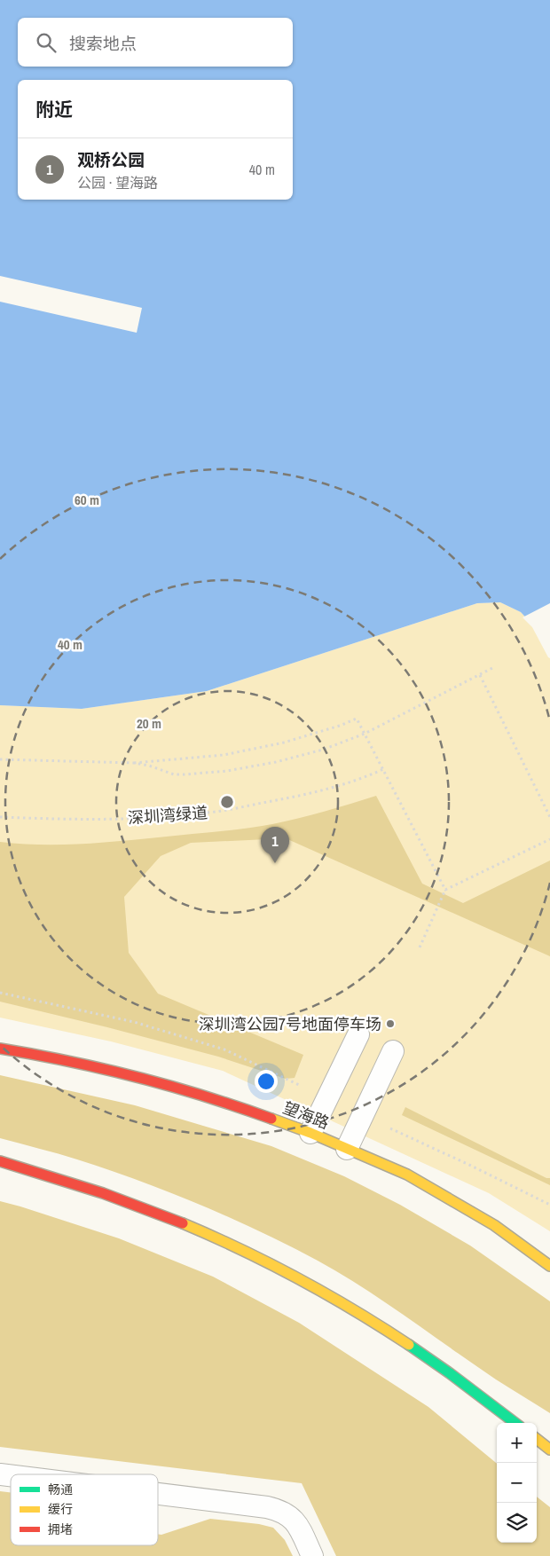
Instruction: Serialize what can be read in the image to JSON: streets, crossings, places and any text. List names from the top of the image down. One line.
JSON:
{"streets":{"main road":["望海路"],"path":["深圳湾绿道"]},"places":["深圳湾公园7号地面停车场"],"legend":["畅通","缓行","拥堵"],"page":{"search":"搜索地点","heading":"附近","list":[{"mark":"1","name":"观桥公园","note":"公园 · 望海路","value":"40 m"}],"pins":"1","map_buttons":["+","−"]},"rings":["60 m","40 m","20 m"]}
